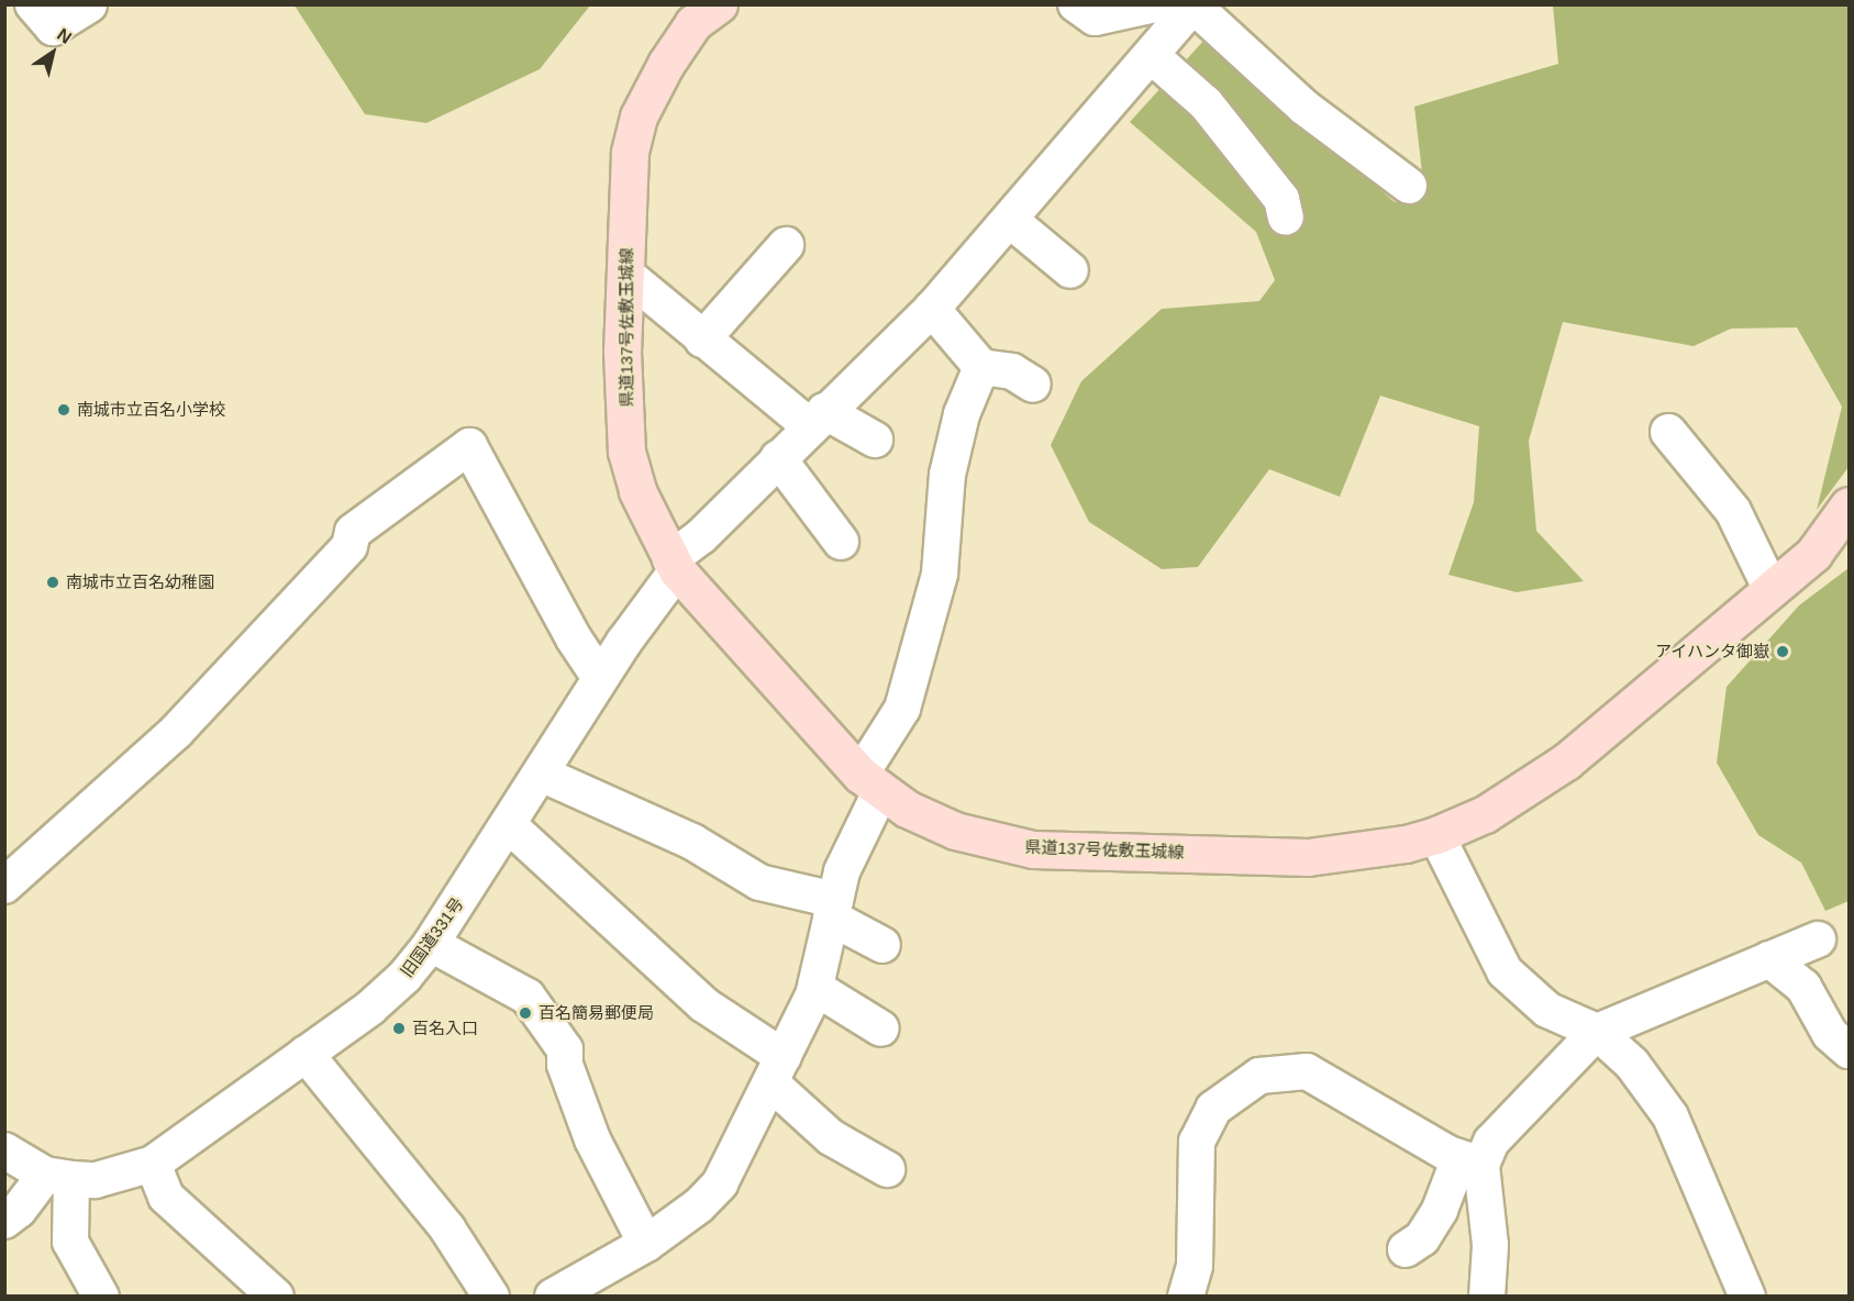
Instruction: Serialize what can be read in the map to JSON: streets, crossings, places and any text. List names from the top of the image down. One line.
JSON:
{"streets":{"main road":["県道137号佐敷玉城線"],"street":["旧国道331号"]},"crossings":[["県道137号佐敷玉城線","旧国道331号"]],"places":["南城市立百名小学校","南城市立百名幼稚園","アイハンタ御嶽","百名簡易郵便局","百名入口"],"north":"top right"}
